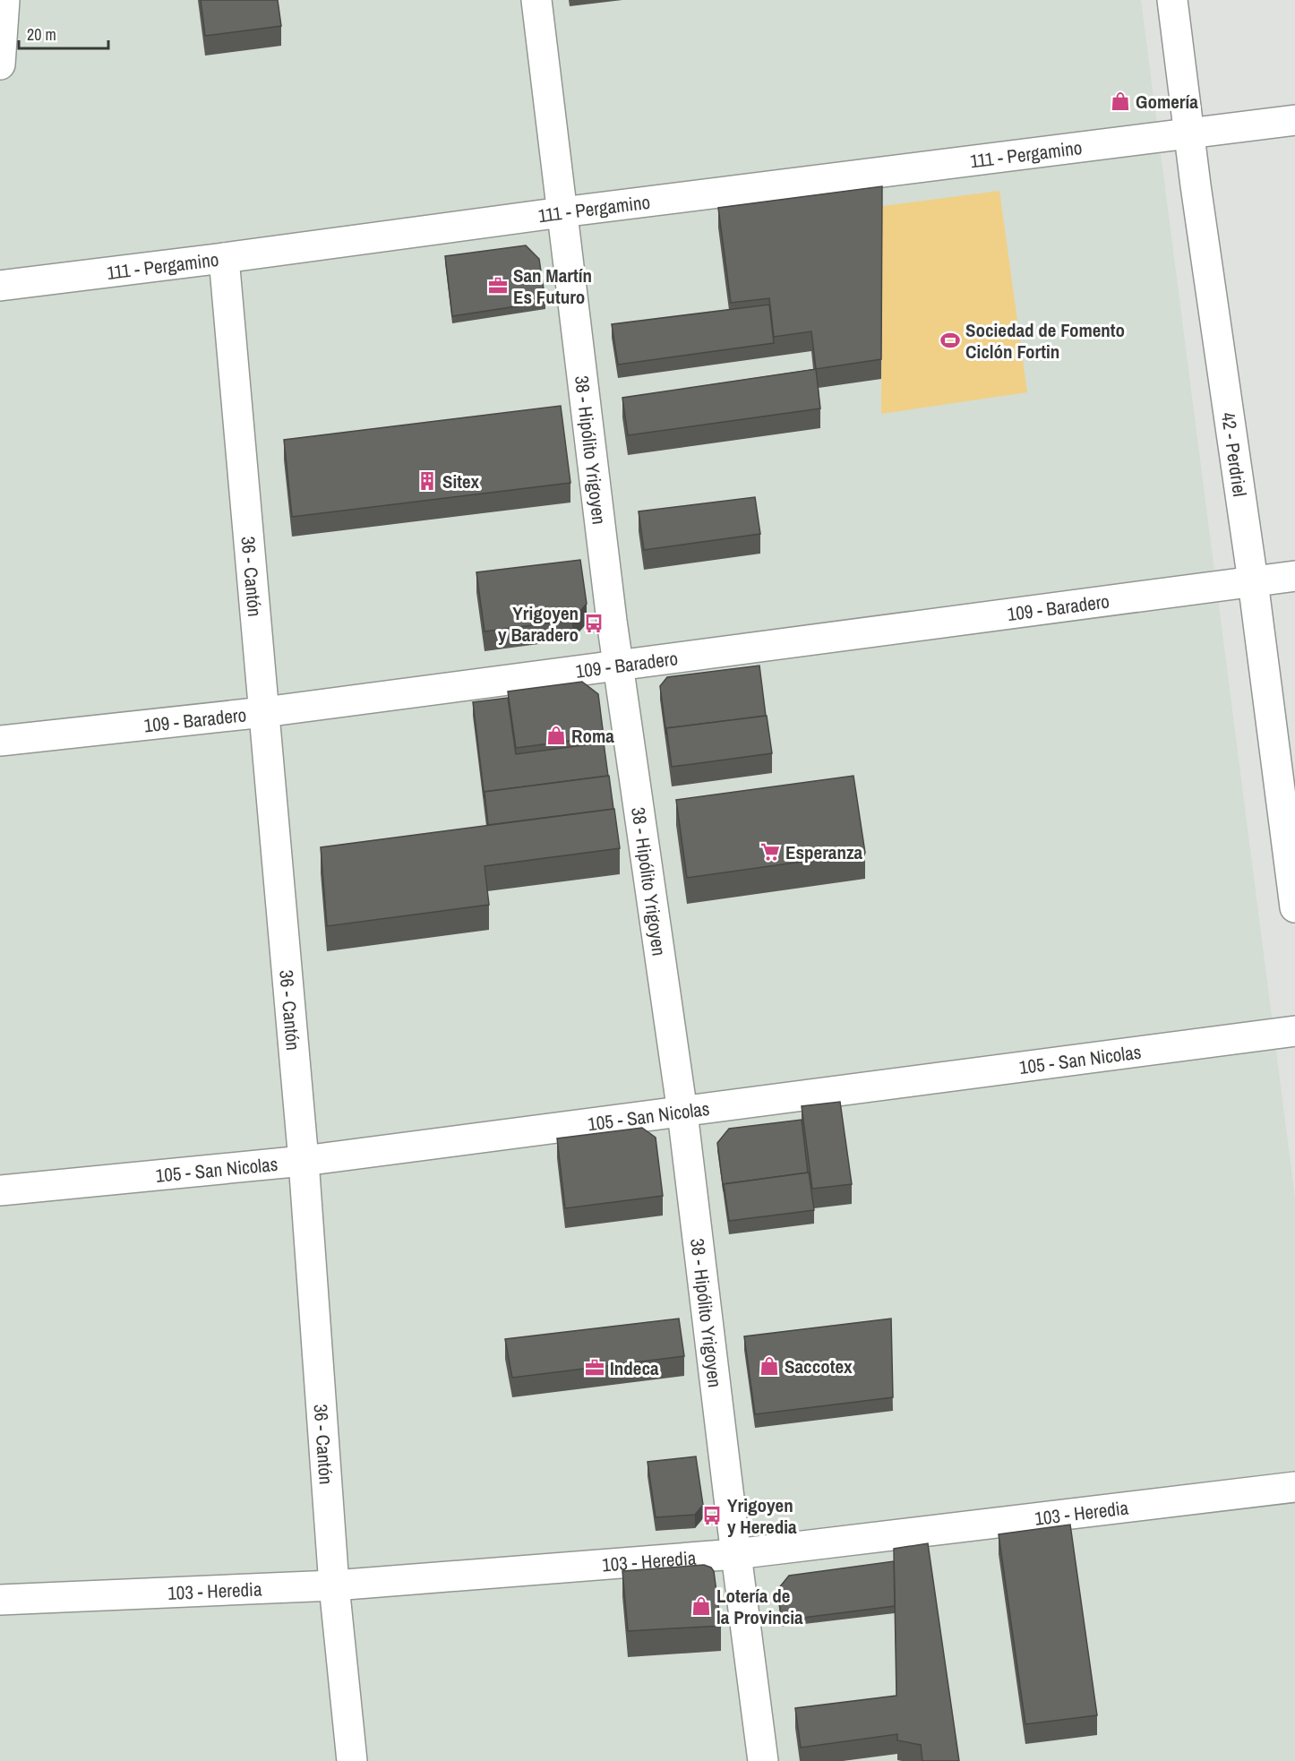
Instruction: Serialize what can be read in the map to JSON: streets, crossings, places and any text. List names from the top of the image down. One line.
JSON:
{"streets":{"street":["111 - Pergamino","38 - Hipólito Yrigoyen","42 - Perdriel","36 - Cantón","109 - Baradero","105 - San Nicolas","103 - Heredia"]},"crossings":[["111 - Pergamino","38 - Hipólito Yrigoyen"],["111 - Pergamino","42 - Perdriel"],["111 - Pergamino","36 - Cantón"],["38 - Hipólito Yrigoyen","109 - Baradero"],["38 - Hipólito Yrigoyen","105 - San Nicolas"],["38 - Hipólito Yrigoyen","103 - Heredia"],["42 - Perdriel","109 - Baradero"],["36 - Cantón","109 - Baradero"],["36 - Cantón","105 - San Nicolas"],["36 - Cantón","103 - Heredia"]],"places":{"shop":["Gomería","Roma","Saccotex","Lotería de la Provincia"],"office":["San Martín Es Futuro","Indeca"],"sports":["Sociedad de Fomento Ciclón Fortin"],"building":["Sitex"],"bus stop":["Yrigoyen y Baradero","Yrigoyen y Heredia"],"supermarket":["Esperanza"]},"scale_bar":"20 m"}
